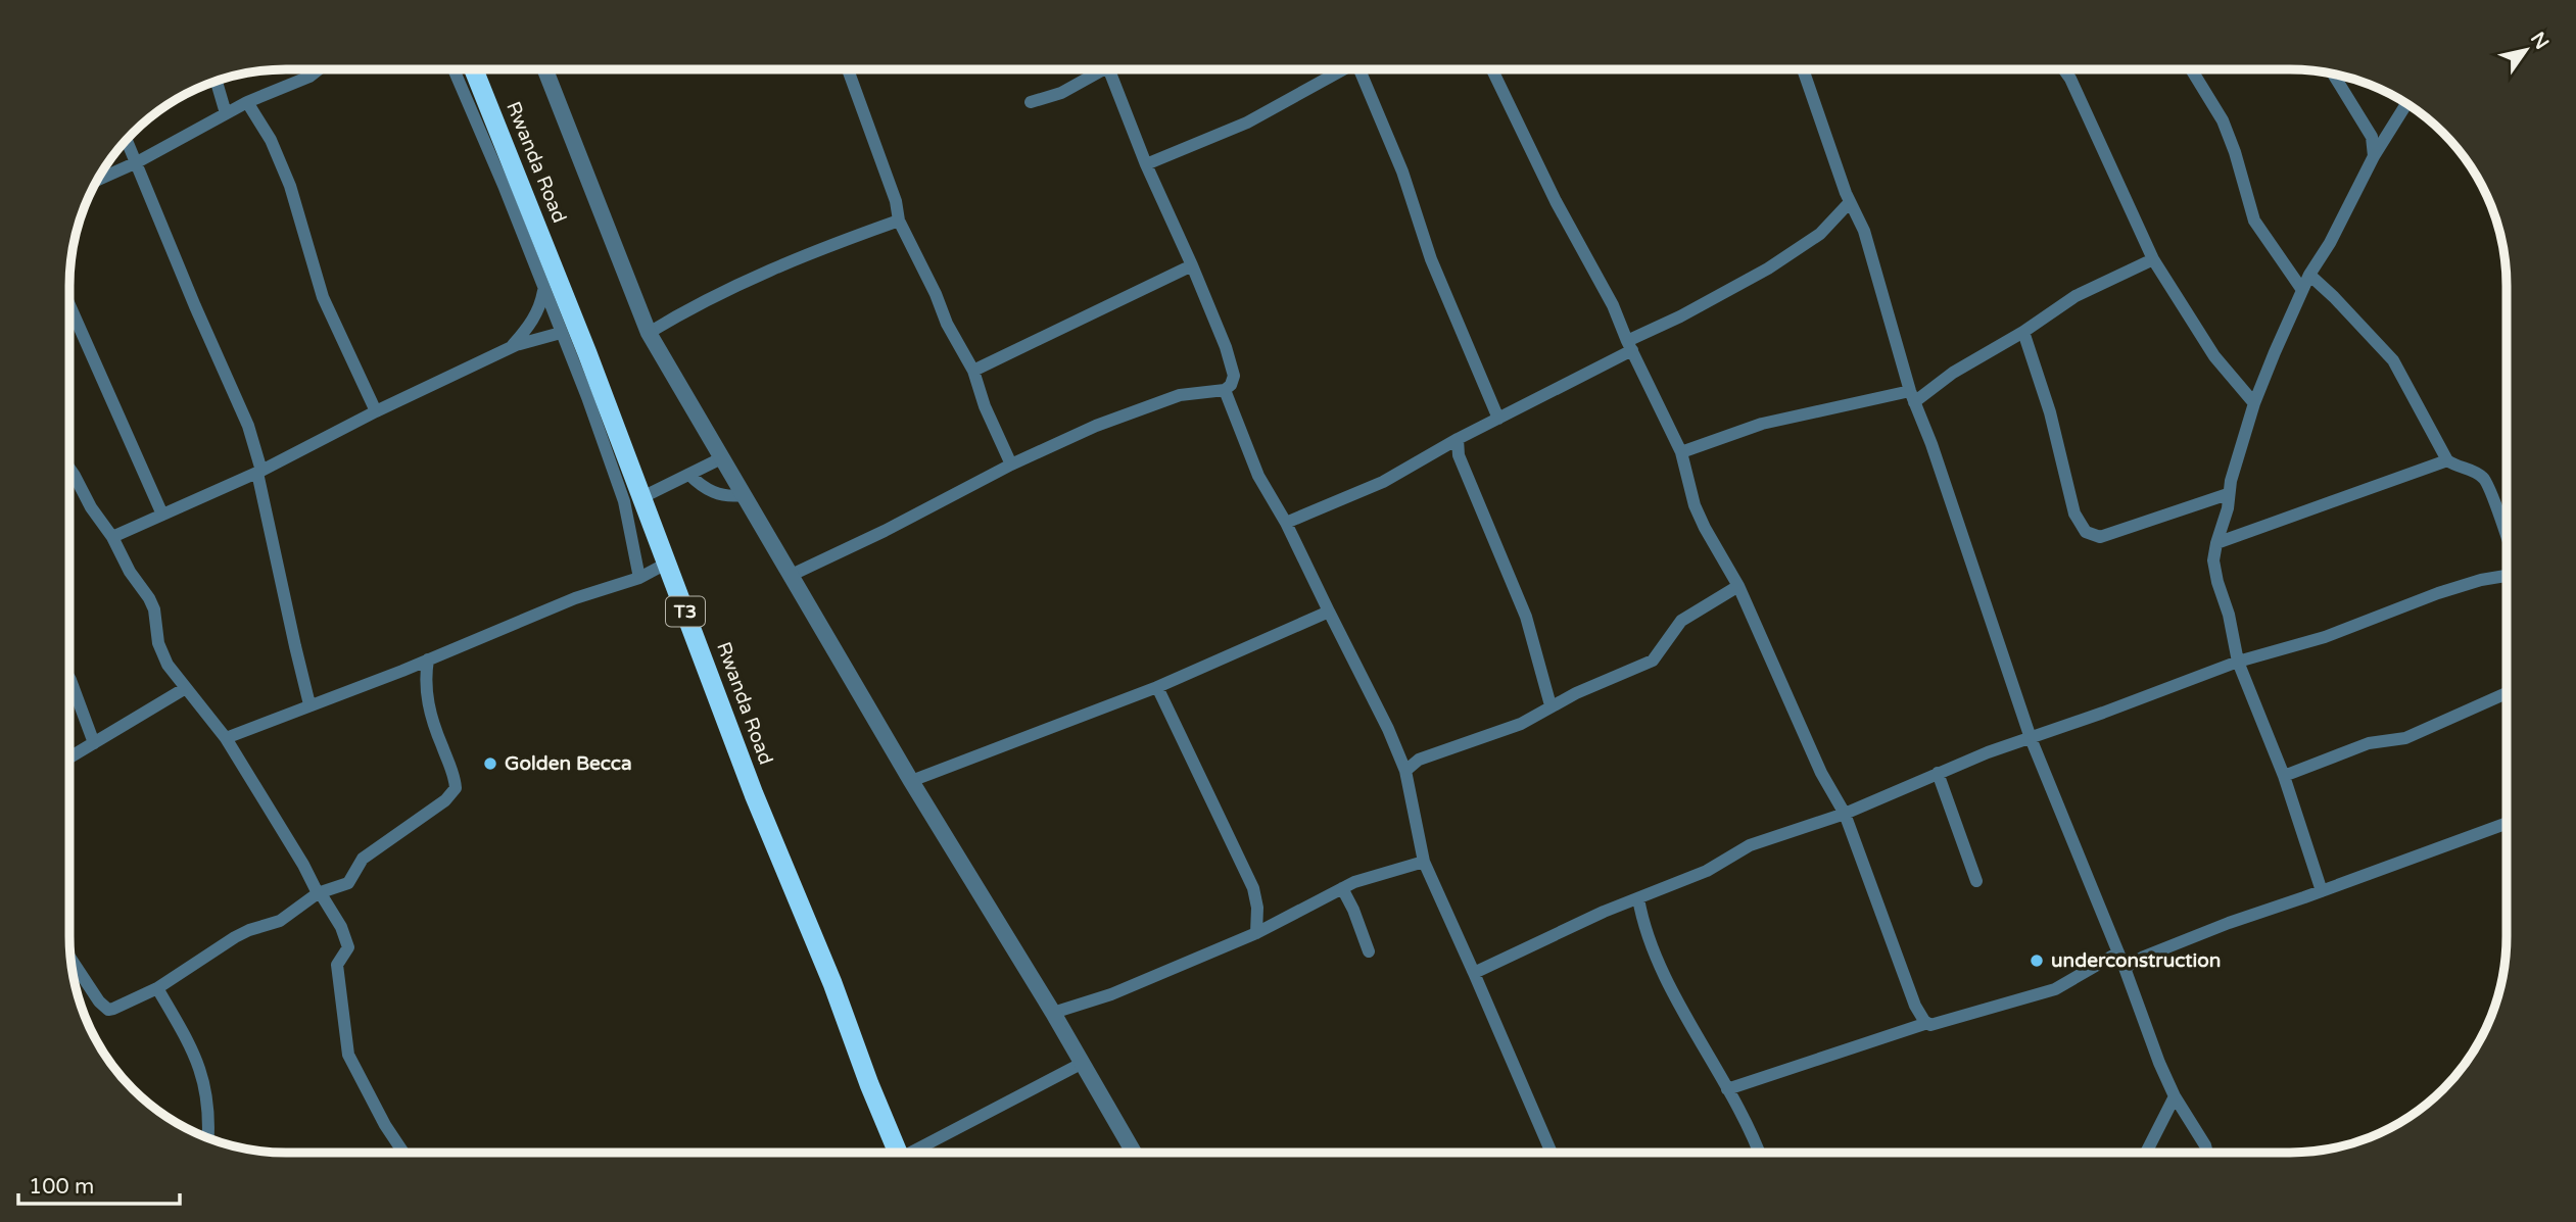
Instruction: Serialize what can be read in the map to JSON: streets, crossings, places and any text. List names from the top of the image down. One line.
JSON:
{"streets":{"highway":["Rwanda Road","T3"]},"places":["Golden Becca","underconstruction"],"scale_bar":"100 m","north":"top right"}
